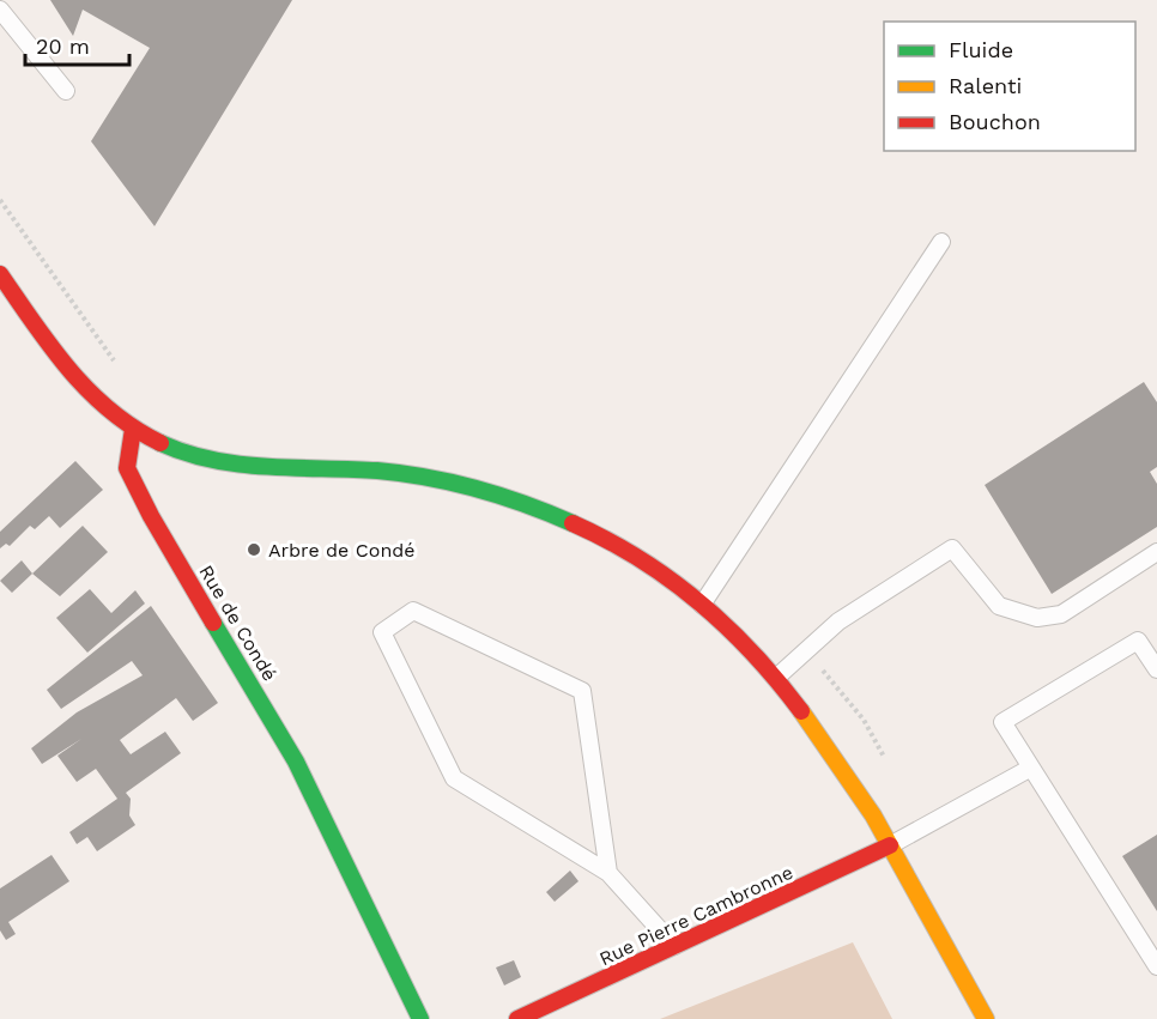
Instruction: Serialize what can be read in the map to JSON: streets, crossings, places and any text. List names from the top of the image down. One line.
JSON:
{"streets":{"main road":["Rue de Condé","Rue Pierre Cambronne"]},"places":["Arbre de Condé"],"legend":["Fluide","Ralenti","Bouchon"],"scale_bar":"20 m"}
